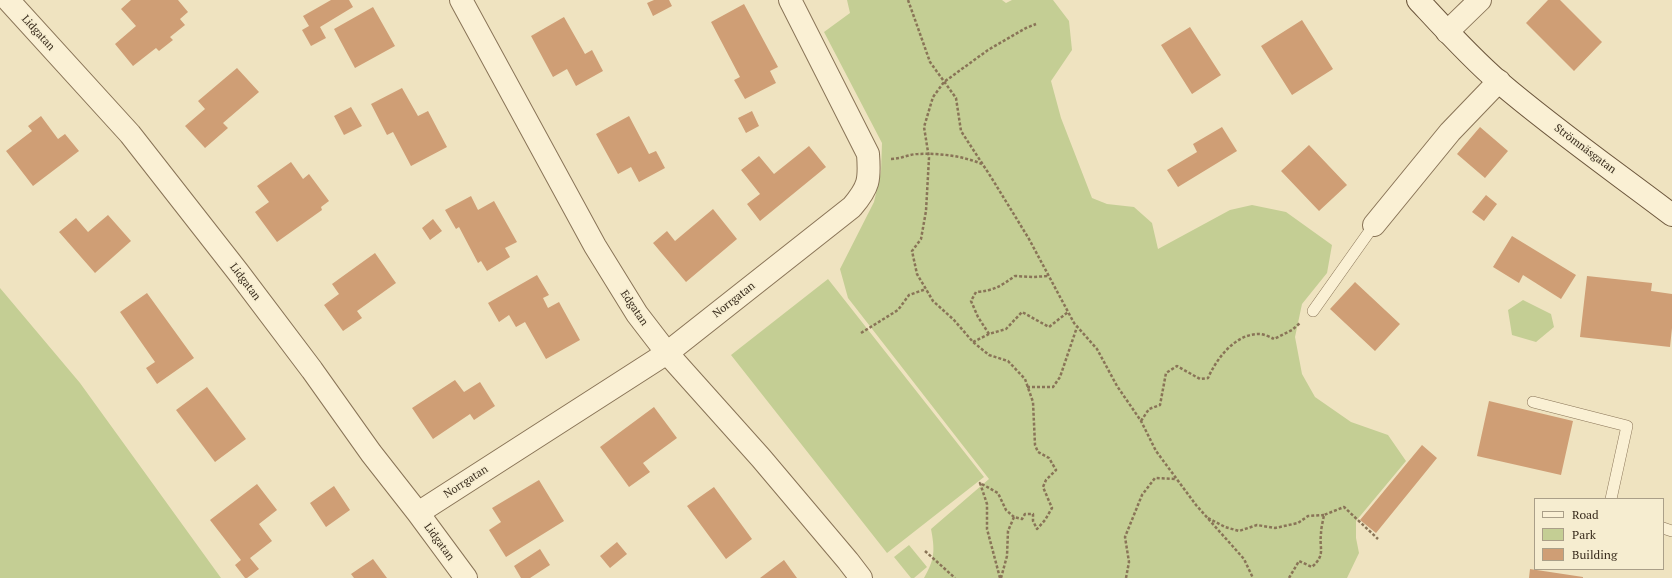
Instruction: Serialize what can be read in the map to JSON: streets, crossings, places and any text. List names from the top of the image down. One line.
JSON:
{"streets":{"street":["Lidgatan","Strömnäsgatan","Norrgatan","Edgatan"]},"crossings":[["Lidgatan","Norrgatan"],["Norrgatan","Edgatan"]],"legend":["Road","Park","Building"]}
